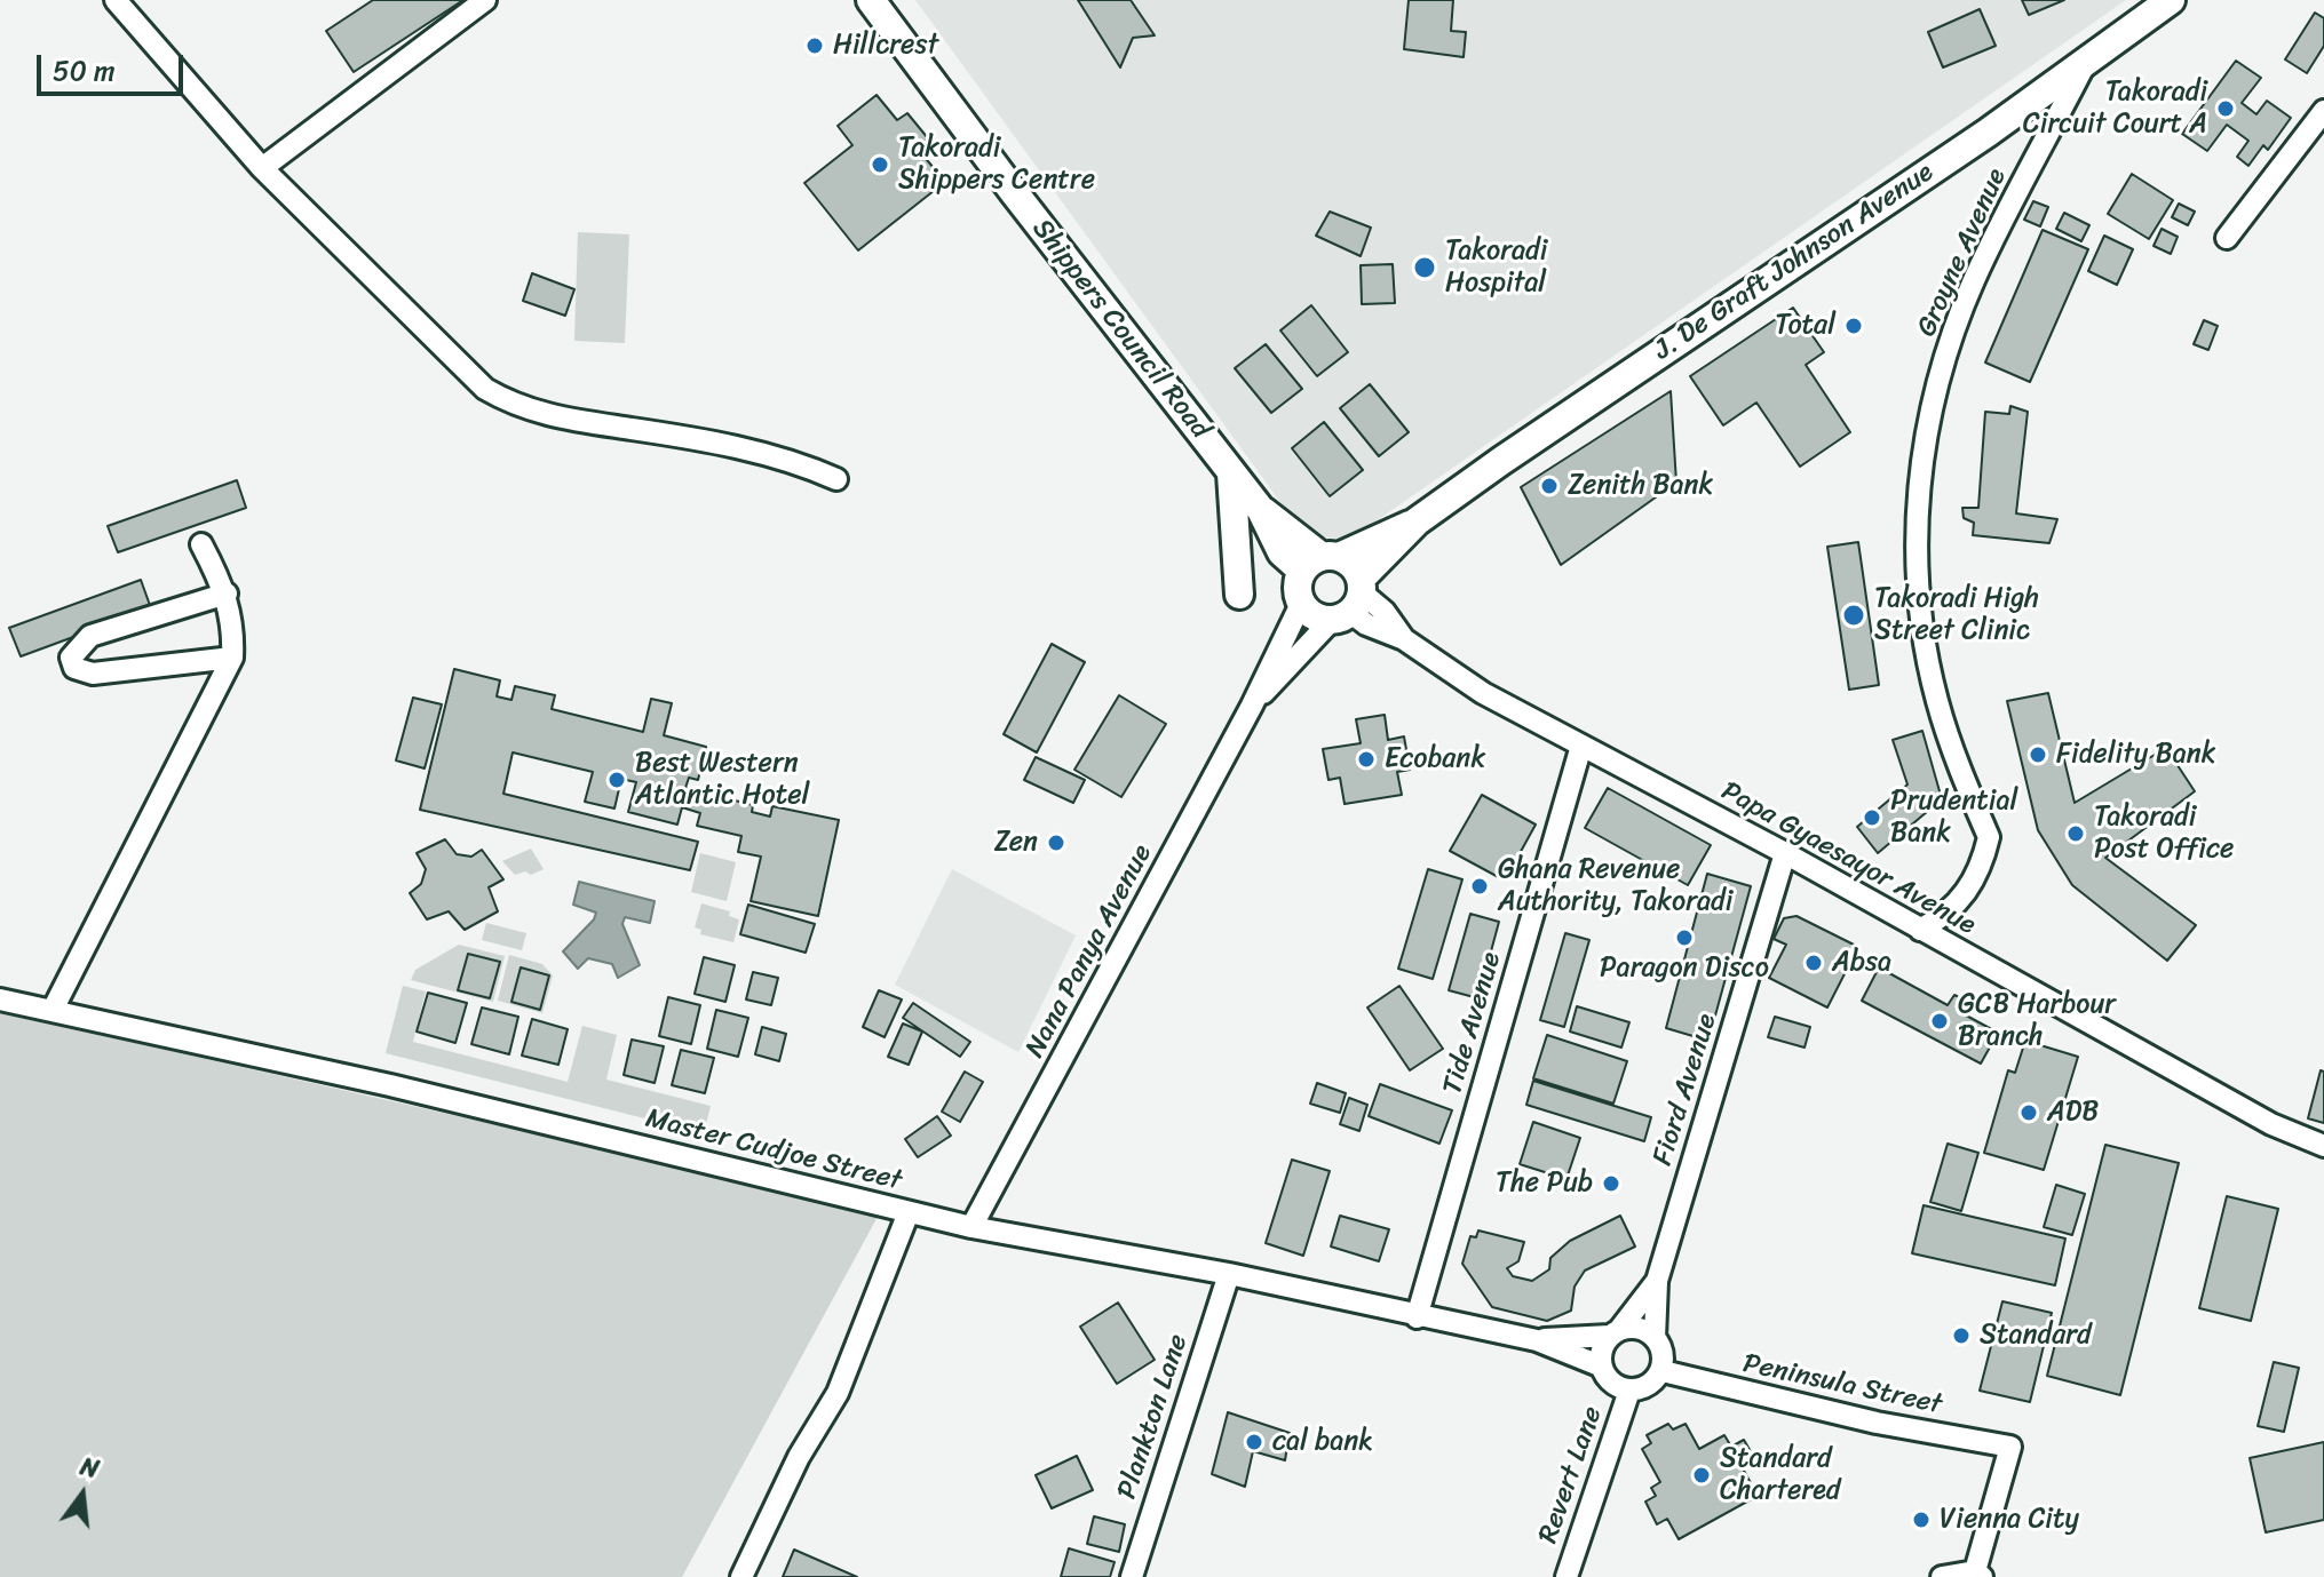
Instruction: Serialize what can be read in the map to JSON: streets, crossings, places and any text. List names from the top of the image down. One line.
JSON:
{"streets":{"street":["Groyne Avenue","J. De Graft Johnson Avenue","Shippers Council Road","Papa Gyaesayor Avenue","Nana Panya Avenue","Tide Avenue","Fiord Avenue","Master Cudjoe Street","Peninsula Street","Plankton Lane","Revert Lane"]},"crossings":[["Groyne Avenue","J. De Graft Johnson Avenue"],["Groyne Avenue","Papa Gyaesayor Avenue"],["J. De Graft Johnson Avenue","Shippers Council Road"],["J. De Graft Johnson Avenue","Papa Gyaesayor Avenue"],["J. De Graft Johnson Avenue","Nana Panya Avenue"],["Shippers Council Road","Papa Gyaesayor Avenue"],["Shippers Council Road","Nana Panya Avenue"],["Papa Gyaesayor Avenue","Nana Panya Avenue"],["Papa Gyaesayor Avenue","Tide Avenue"],["Papa Gyaesayor Avenue","Fiord Avenue"],["Nana Panya Avenue","Master Cudjoe Street"],["Tide Avenue","Master Cudjoe Street"],["Fiord Avenue","Master Cudjoe Street"],["Fiord Avenue","Peninsula Street"],["Fiord Avenue","Revert Lane"],["Master Cudjoe Street","Peninsula Street"],["Master Cudjoe Street","Plankton Lane"],["Master Cudjoe Street","Revert Lane"],["Peninsula Street","Revert Lane"]],"places":["Hillcrest","Takoradi Circuit Court A","Takoradi Shippers Centre","Takoradi Hospital","Total","Zenith Bank","Takoradi High Street Clinic","Fidelity Bank","Ecobank","Best Western Atlantic Hotel","Prudential Bank","Takoradi Post Office","Zen","Ghana Revenue Authority, Takoradi","Paragon Disco","Absa","GCB Harbour Branch","ADB","The Pub","Standard","cal bank","Standard Chartered","Vienna City"],"scale_bar":"50 m","north":"top"}
